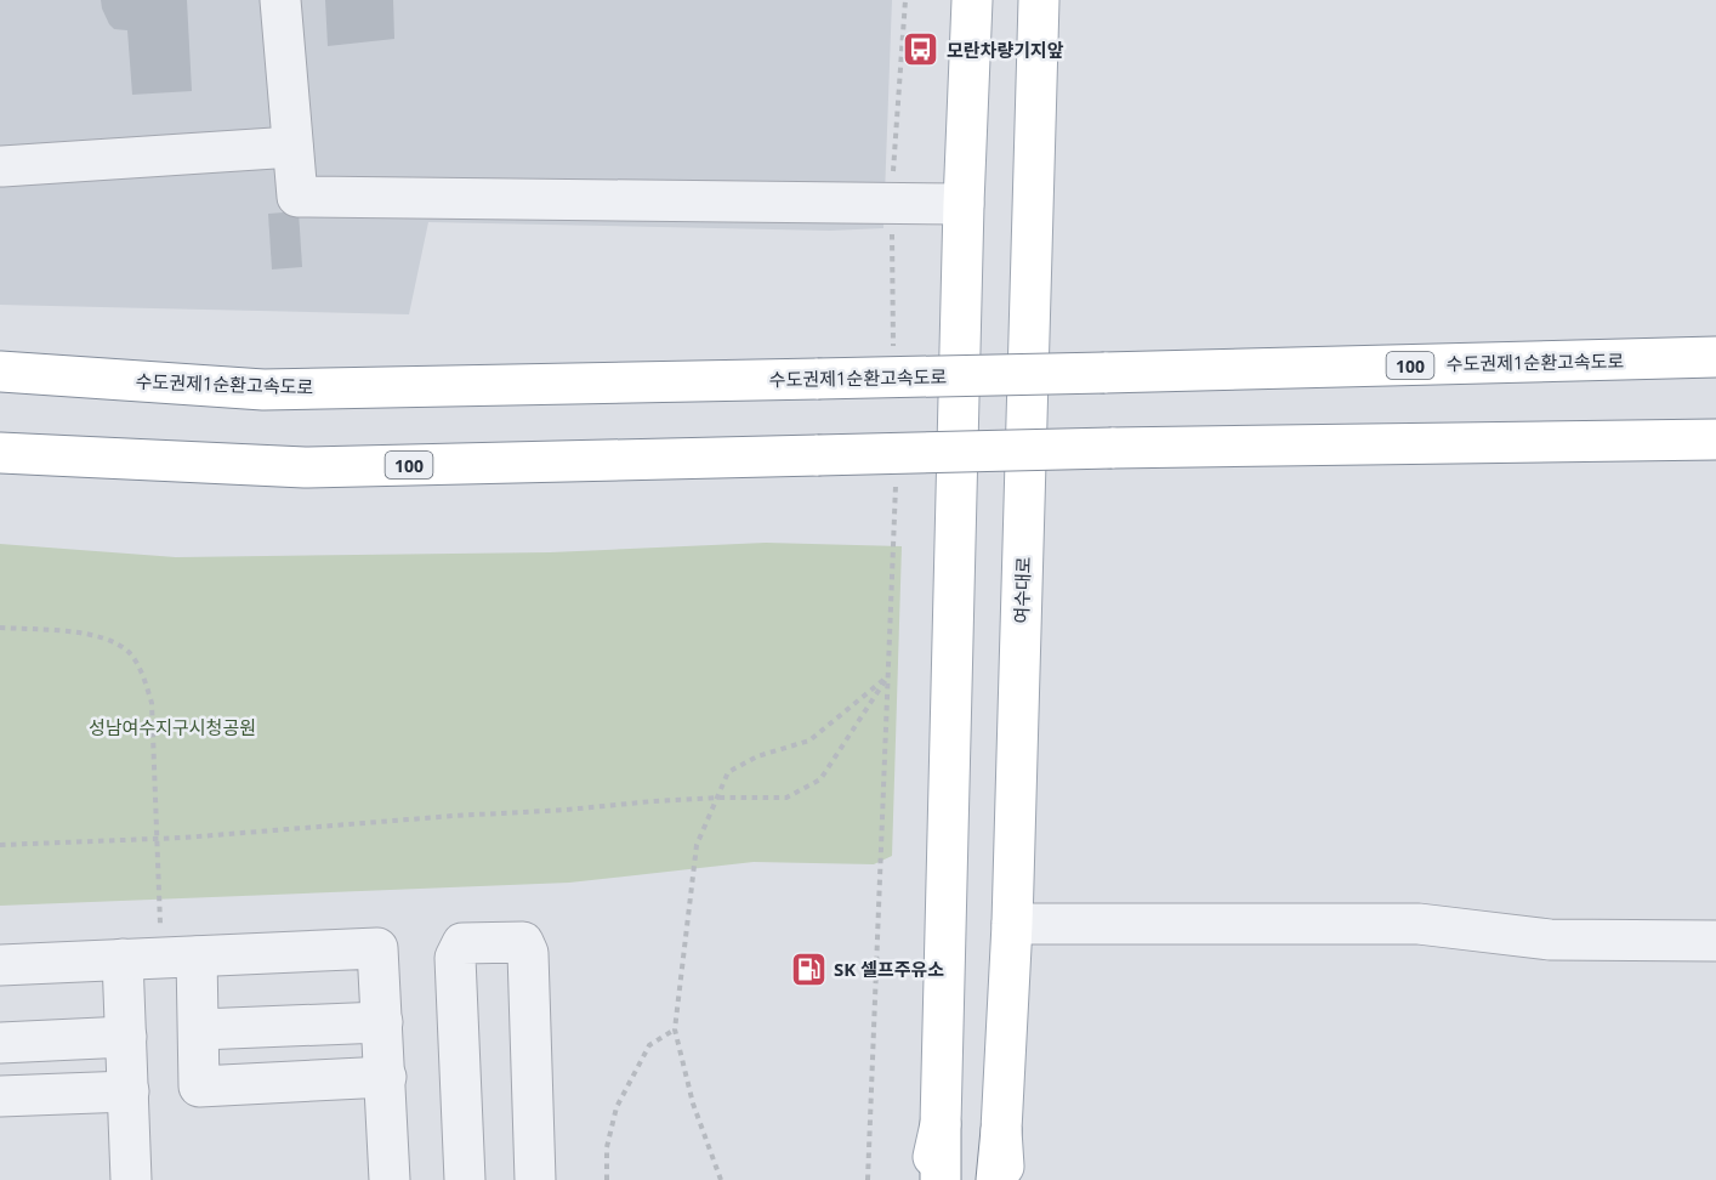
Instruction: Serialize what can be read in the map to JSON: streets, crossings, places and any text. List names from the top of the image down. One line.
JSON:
{"streets":{"main road":["수도권제1순환고속도로","100","여수대로"]},"parks":["성남여수지구시청공원"],"places":{"bus stop":["모란차량기지앞"],"fuel station":["SK 셀프주유소"]}}
